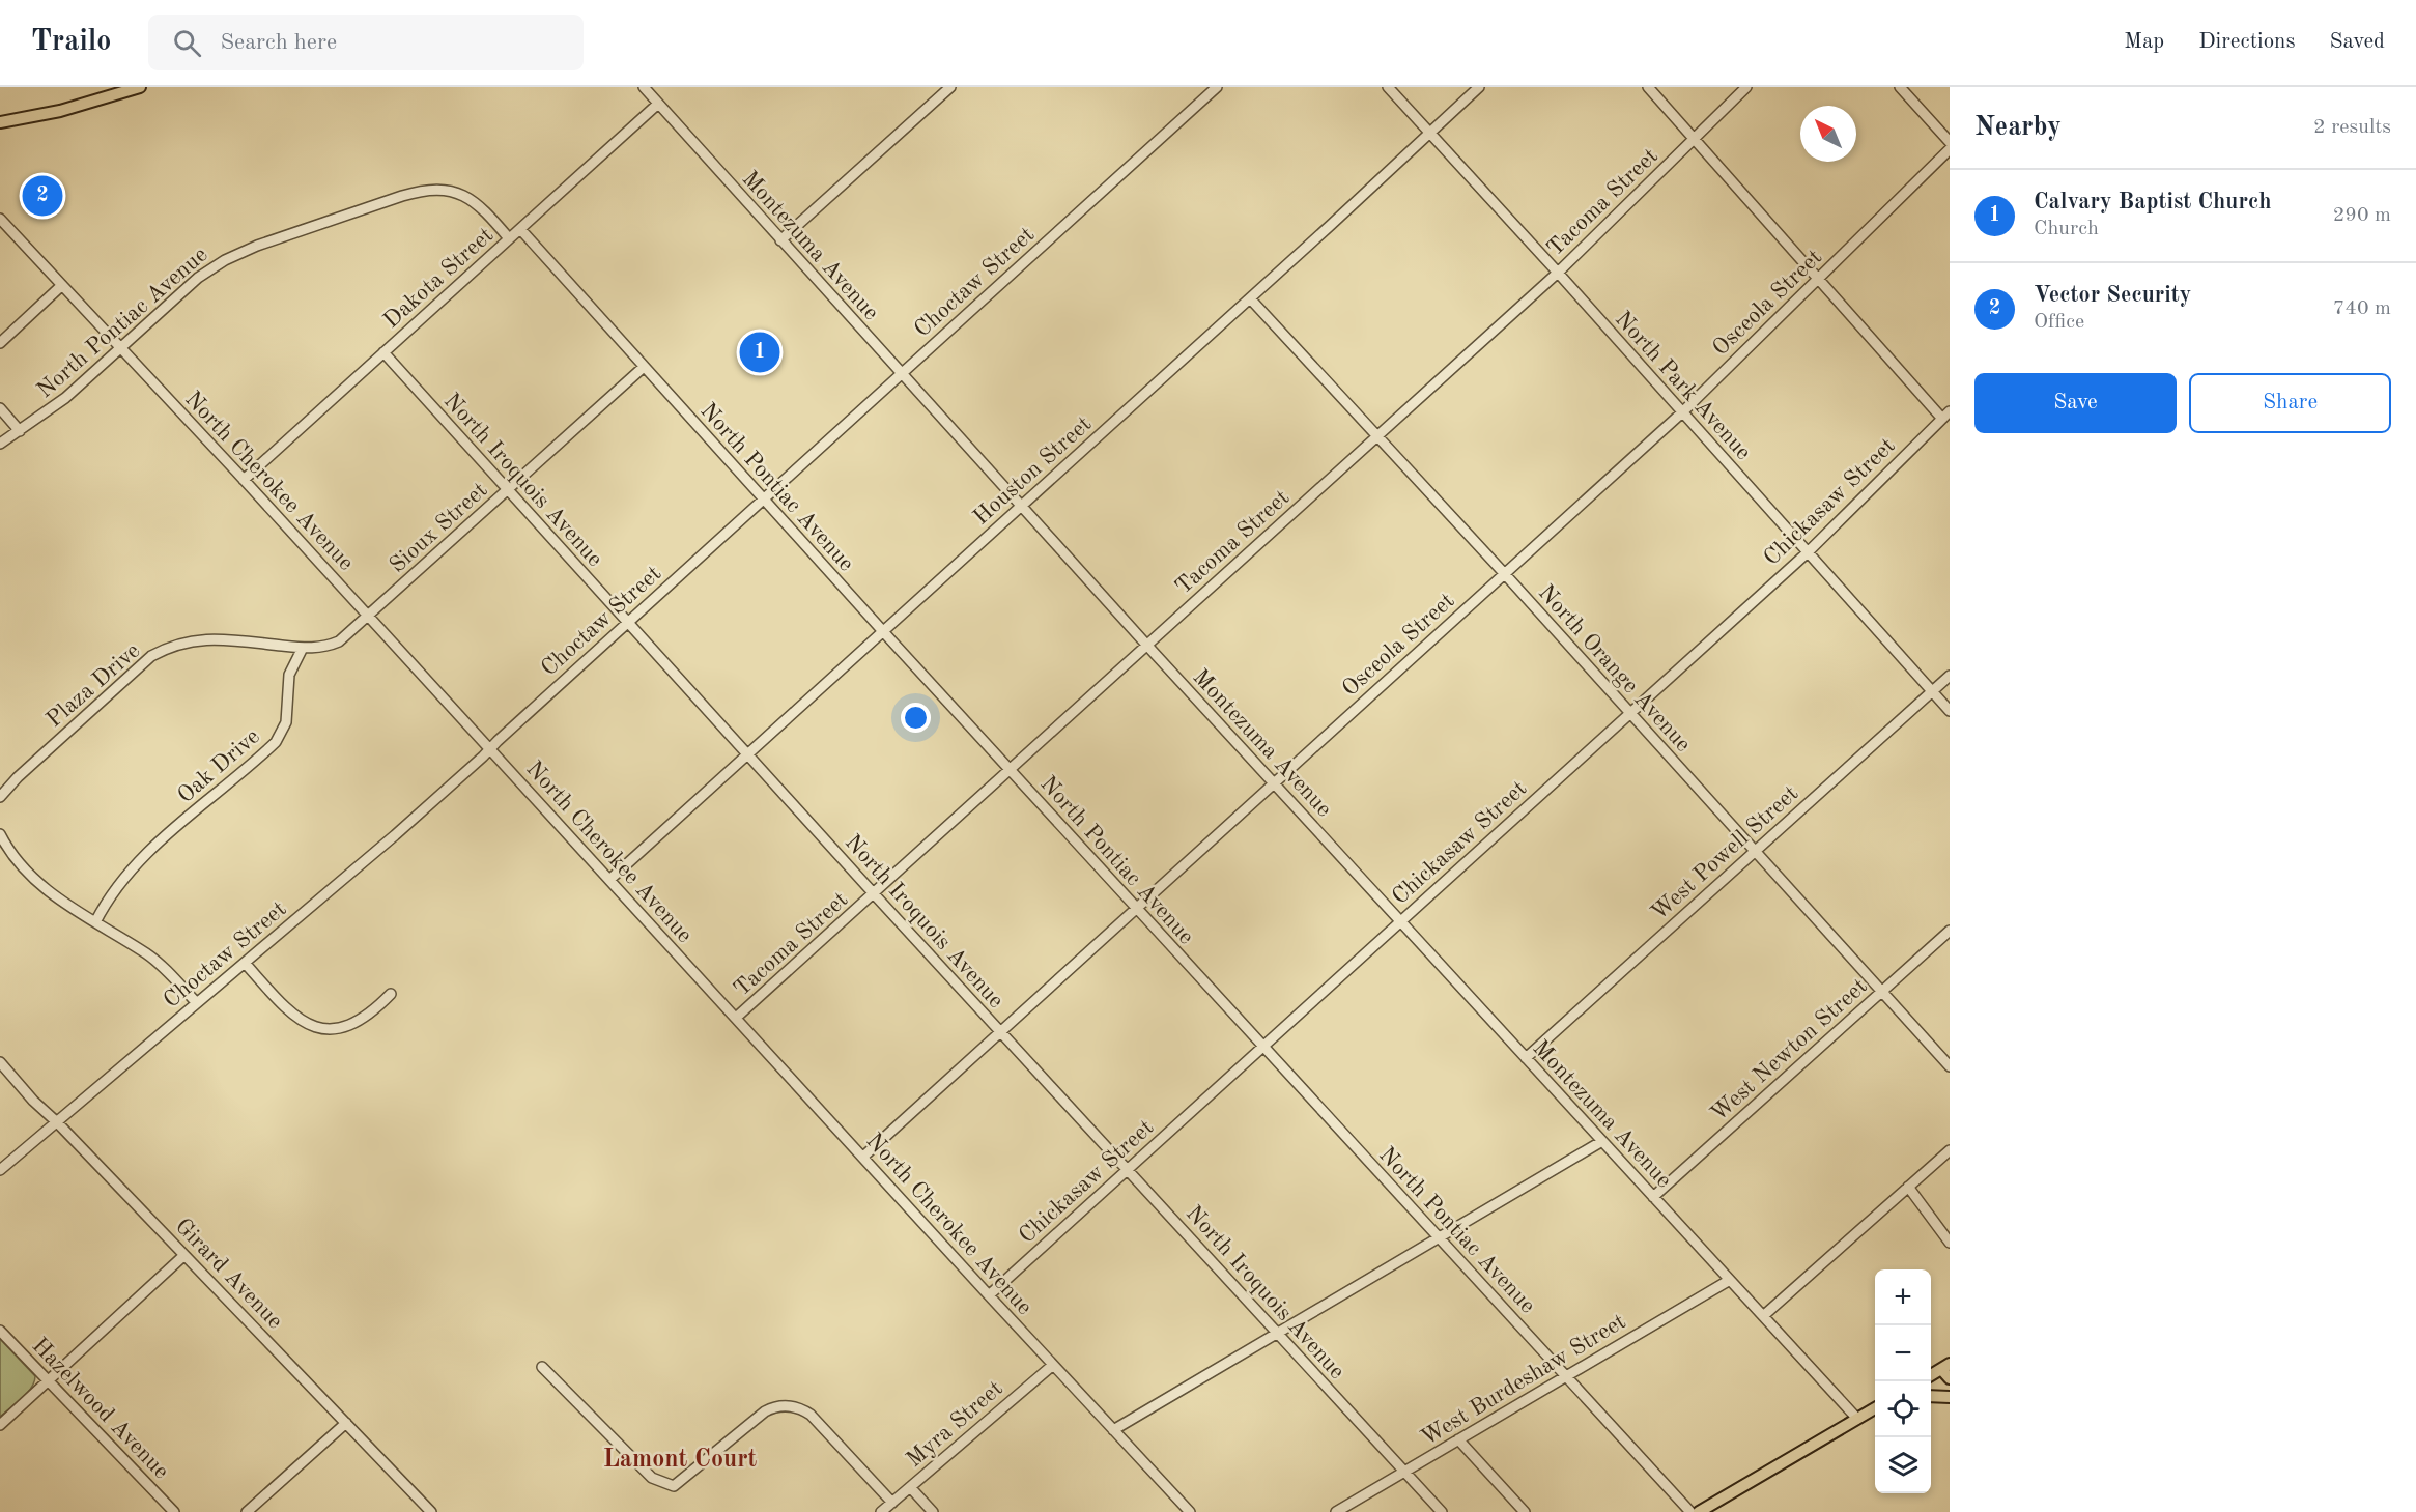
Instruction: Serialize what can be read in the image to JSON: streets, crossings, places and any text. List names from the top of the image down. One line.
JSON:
{"streets":{"street":["Tacoma Street","Montezuma Avenue","Dakota Street","Choctaw Street","Osceola Street","North Pontiac Avenue","North Park Avenue","Houston Street","North Iroquois Avenue","North Cherokee Avenue","Chickasaw Street","Sioux Street","North Orange Avenue","Plaza Drive","Oak Drive","West Powell Street","West Newton Street","Girard Avenue","West Burdeshaw Street","Hazelwood Avenue","Myra Street"]},"crossings":[["Tacoma Street","Montezuma Avenue"],["Tacoma Street","North Pontiac Avenue"],["Tacoma Street","North Park Avenue"],["Tacoma Street","North Iroquois Avenue"],["Tacoma Street","North Cherokee Avenue"],["Tacoma Street","North Orange Avenue"],["Montezuma Avenue","Dakota Street"],["Montezuma Avenue","Choctaw Street"],["Montezuma Avenue","Osceola Street"],["Montezuma Avenue","Houston Street"],["Montezuma Avenue","Chickasaw Street"],["Montezuma Avenue","West Powell Street"],["Montezuma Avenue","West Newton Street"],["Montezuma Avenue","West Burdeshaw Street"],["Dakota Street","North Pontiac Avenue"],["Dakota Street","North Iroquois Avenue"],["Dakota Street","North Cherokee Avenue"],["Choctaw Street","North Pontiac Avenue"],["Choctaw Street","North Iroquois Avenue"],["Choctaw Street","North Cherokee Avenue"],["Choctaw Street","Girard Avenue"],["Osceola Street","North Pontiac Avenue"],["Osceola Street","North Park Avenue"],["Osceola Street","North Iroquois Avenue"],["Osceola Street","North Cherokee Avenue"],["Osceola Street","North Orange Avenue"],["North Pontiac Avenue","Houston Street"],["North Pontiac Avenue","North Cherokee Avenue"],["North Pontiac Avenue","Chickasaw Street"],["North Pontiac Avenue","Sioux Street"],["North Pontiac Avenue","West Burdeshaw Street"],["North Park Avenue","Houston Street"],["North Park Avenue","Chickasaw Street"],["North Park Avenue","West Powell Street"],["Houston Street","North Iroquois Avenue"],["Houston Street","North Cherokee Avenue"],["Houston Street","North Orange Avenue"],["North Iroquois Avenue","Chickasaw Street"],["North Iroquois Avenue","Sioux Street"],["North Iroquois Avenue","West Burdeshaw Street"],["North Cherokee Avenue","Chickasaw Street"],["North Cherokee Avenue","Sioux Street"],["North Cherokee Avenue","Myra Street"],["Chickasaw Street","North Orange Avenue"],["North Orange Avenue","West Powell Street"],["North Orange Avenue","West Newton Street"],["Plaza Drive","Oak Drive"]],"districts":["Lamont Court"],"north":"top left","page":{"header":"Trailo","search":"Search here","nav":["Map","Directions","Saved"],"heading":["Nearby","2 results"],"list":[{"mark":"1","name":"Calvary Baptist Church","note":"Church","value":"290 m"},{"mark":"2","name":"Vector Security","note":"Office","value":"740 m"}],"pins":["2","1"],"buttons":["Save","Share"],"map_buttons":["+","−"]}}
